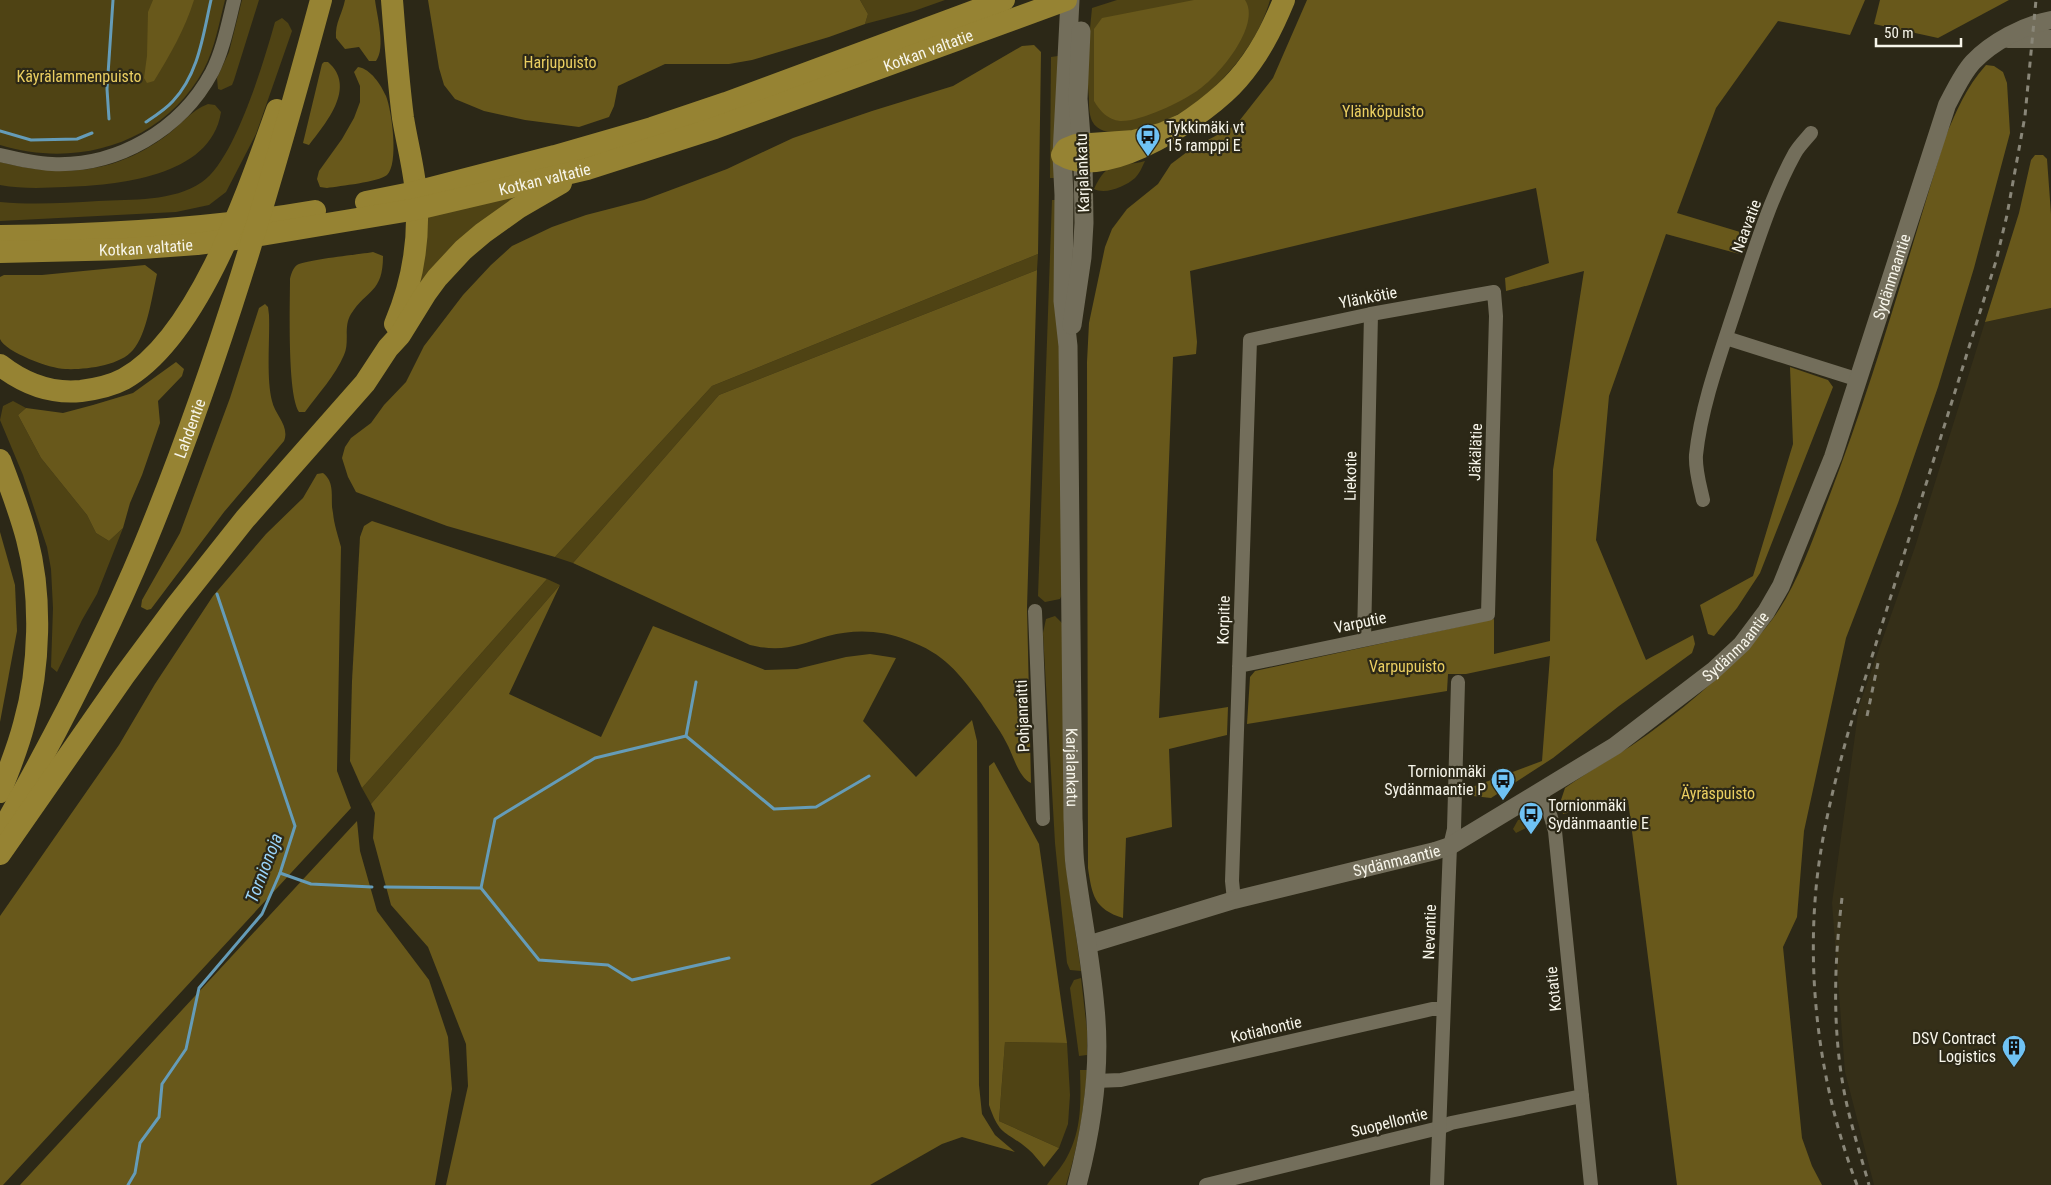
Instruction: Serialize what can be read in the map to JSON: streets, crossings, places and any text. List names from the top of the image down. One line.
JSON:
{"streets":{"highway":["Kotkan valtatie","Lahdentie"],"main road":["Karjalankatu"],"street":["Naavatie","Sydänmaantie","Ylänkötie","Jäkälätie","Liekotie","Korpitie","Varputie","Pohjanraitti","Nevantie","Kotatie","Kotiahontie","Suopellontie"]},"crossings":[["Karjalankatu","Sydänmaantie"],["Karjalankatu","Kotiahontie"],["Sydänmaantie","Korpitie"],["Sydänmaantie","Nevantie"],["Sydänmaantie","Kotatie"],["Ylänkötie","Jäkälätie"],["Ylänkötie","Liekotie"],["Ylänkötie","Korpitie"],["Jäkälätie","Varputie"],["Liekotie","Varputie"],["Korpitie","Varputie"],["Nevantie","Kotiahontie"],["Nevantie","Suopellontie"],["Kotatie","Suopellontie"]],"water":["Tornionoja"],"parks":["Harjupuisto","Käyrälammenpuisto","Ylänköpuisto","Varpupuisto","Äyräspuisto"],"places":{"bus stop":["Tykkimäki vt 15 ramppi E","Tornionmäki Sydänmaantie P","Tornionmäki Sydänmaantie E"],"building":["DSV Contract Logistics"]},"scale_bar":"50 m"}
